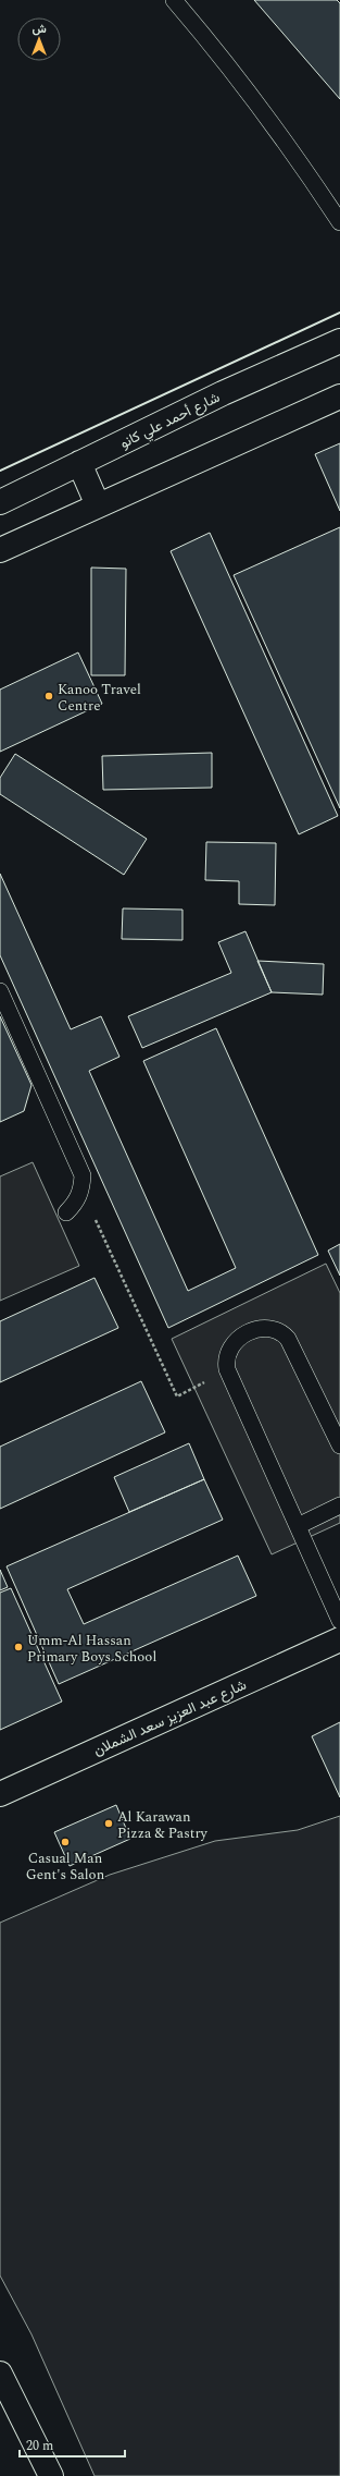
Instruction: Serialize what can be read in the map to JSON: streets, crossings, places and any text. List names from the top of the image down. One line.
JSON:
{"streets":{"main road":["شارع أحمد علي كانو","شارع عبد العزيز سعد الشملان"]},"places":["Kanoo Travel Centre","Umm-Al Hassan Primary Boys School","Al Karawan Pizza & Pastry","Casual Man Gent's Salon"],"scale_bar":"20 m","north":"top"}
